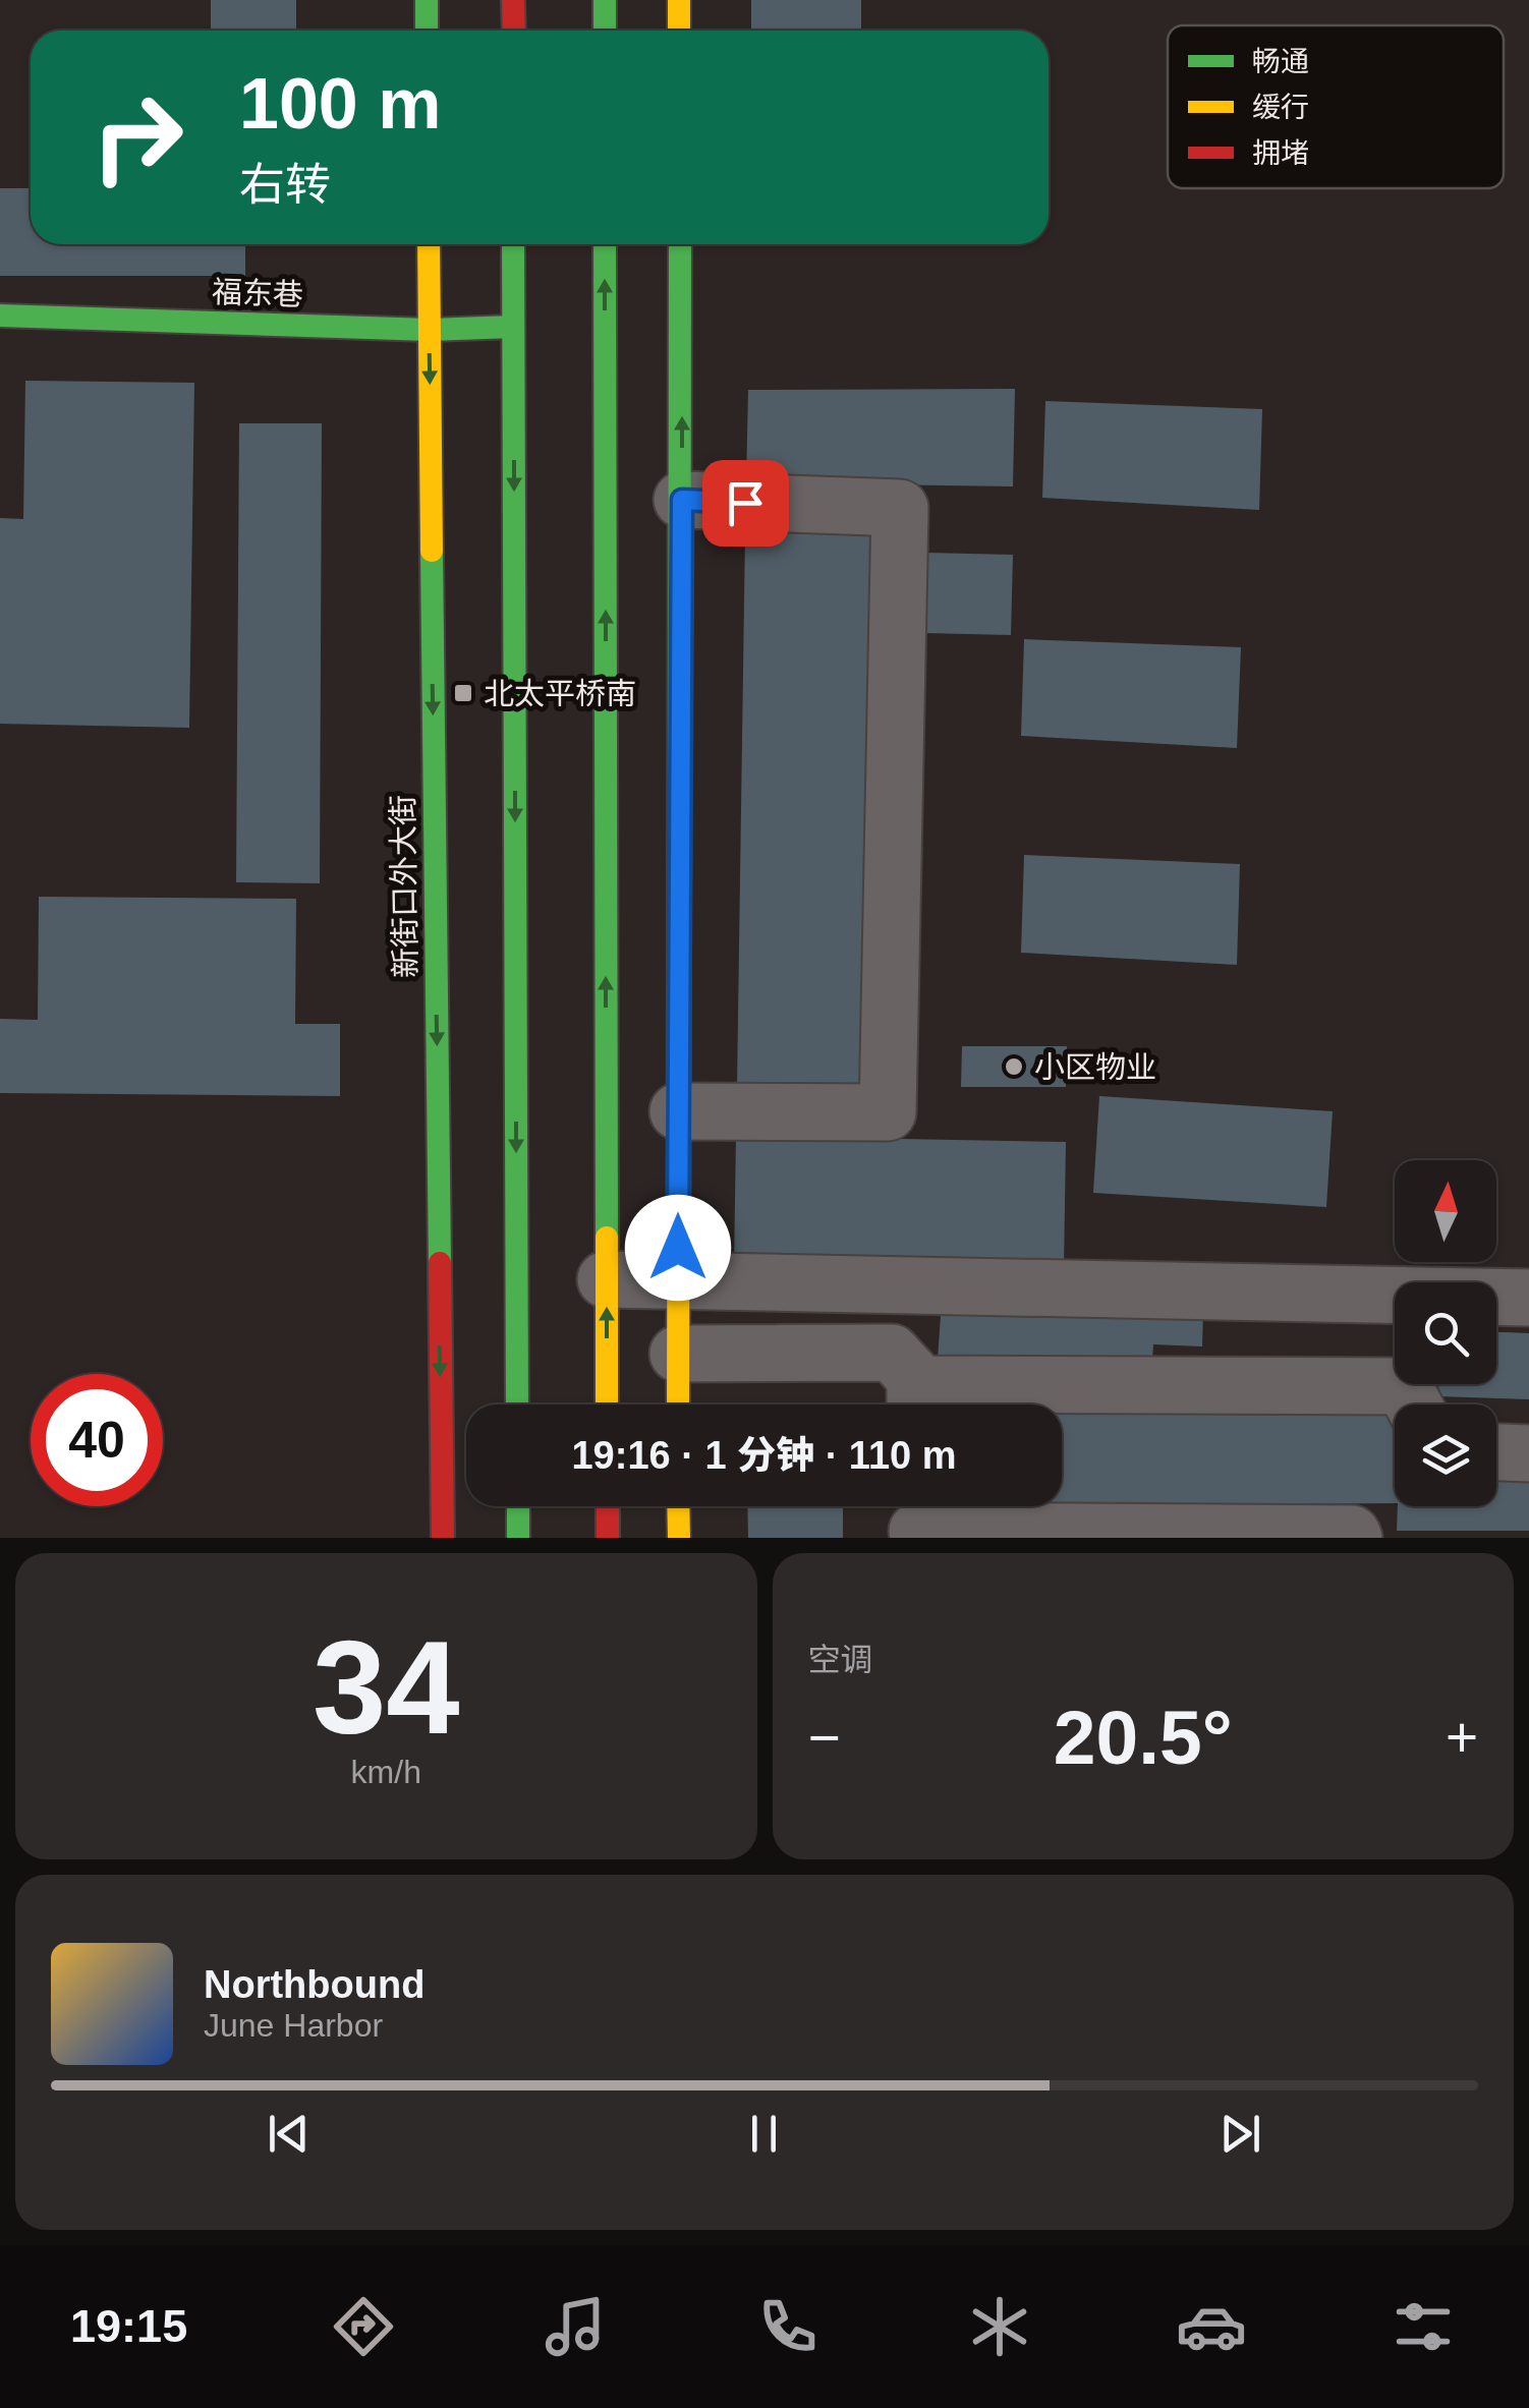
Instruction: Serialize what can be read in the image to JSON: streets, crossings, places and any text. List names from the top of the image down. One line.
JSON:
{"streets":{"street":["福东巷","新街口外大街"]},"crossings":[["福东巷","新街口外大街"]],"places":{"transit":["北太平桥南"],"other":["小区物业"]},"legend":["畅通","缓行","拥堵"],"north":"top","page":{"turn":["100 m","右转"],"limit":"40","trip":"19:16 · 1 分钟 · 110 m","tile":[["34","km/h"],"空调"],"heat":["−","20.5°","+"],"song":["Northbound","June Harbor"],"tabs":"19:15"}}
